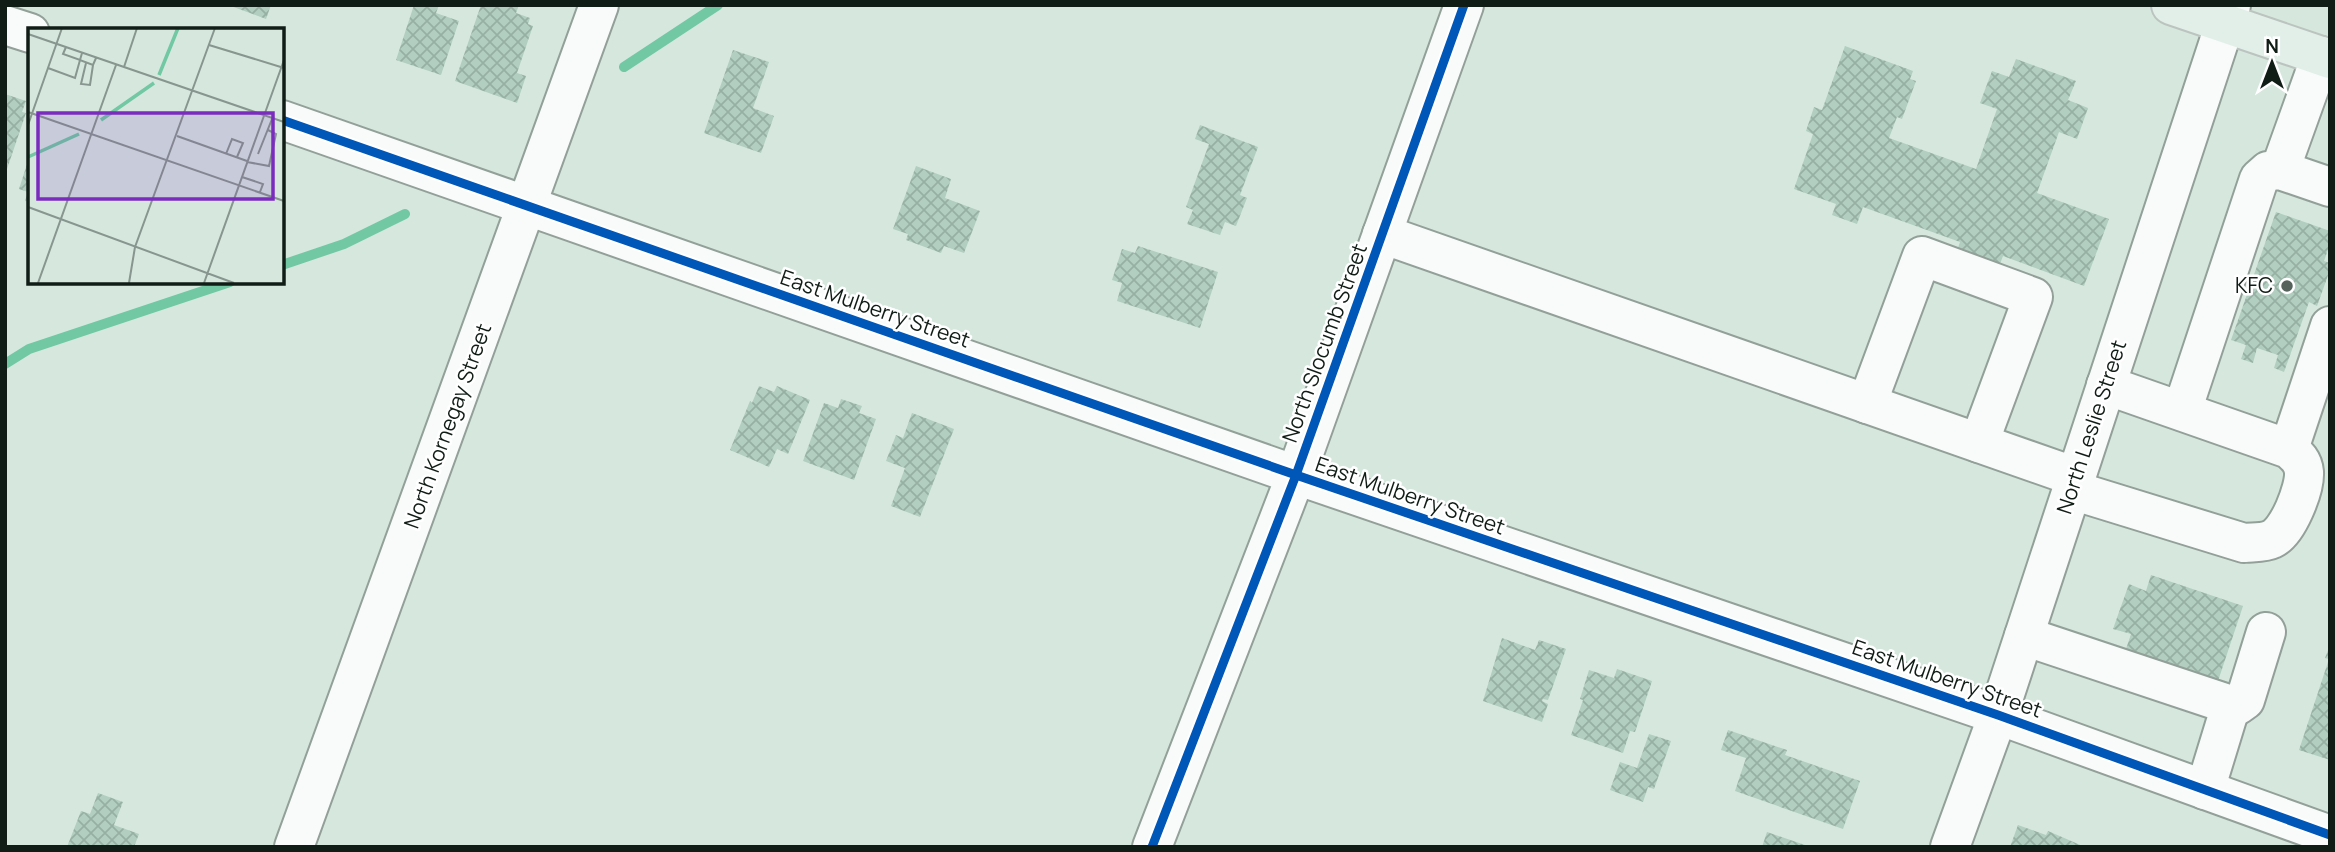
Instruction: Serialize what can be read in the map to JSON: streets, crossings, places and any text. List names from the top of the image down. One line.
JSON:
{"streets":{"street":["East Mulberry Street","North Slocumb Street","North Kornegay Street","North Leslie Street"]},"crossings":[["East Mulberry Street","North Slocumb Street"],["East Mulberry Street","North Kornegay Street"],["East Mulberry Street","North Leslie Street"]],"places":["KFC"],"north":"top"}
